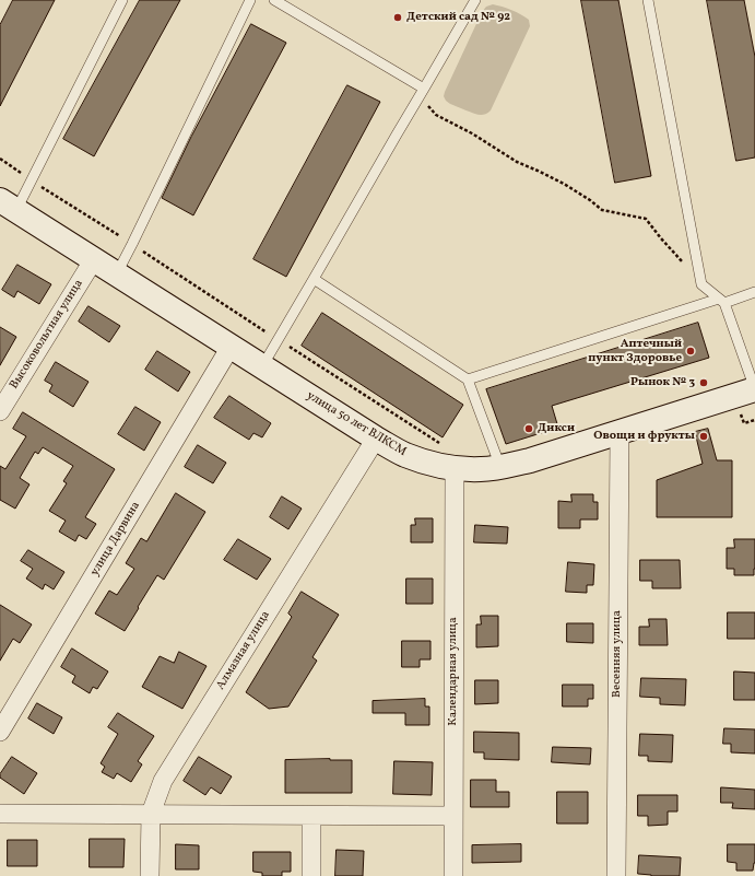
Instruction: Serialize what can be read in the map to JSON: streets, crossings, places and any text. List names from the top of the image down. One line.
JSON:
{"streets":{"main road":["улица 50 лет ВЛКСМ"],"street":["Высоковольтная улица","улица Дарвина","Алмазная улица","Весенняя улица","Календарная улица"]},"crossings":[["Высоковольтная улица","улица 50 лет ВЛКСМ"],["улица 50 лет ВЛКСМ","улица Дарвина"],["улица 50 лет ВЛКСМ","Алмазная улица"],["улица 50 лет ВЛКСМ","Весенняя улица"],["улица 50 лет ВЛКСМ","Календарная улица"]],"places":["Детский сад № 92","Аптечный пункт Здоровье","Рынок № 3","Дикси","Овощи и фрукты"]}
